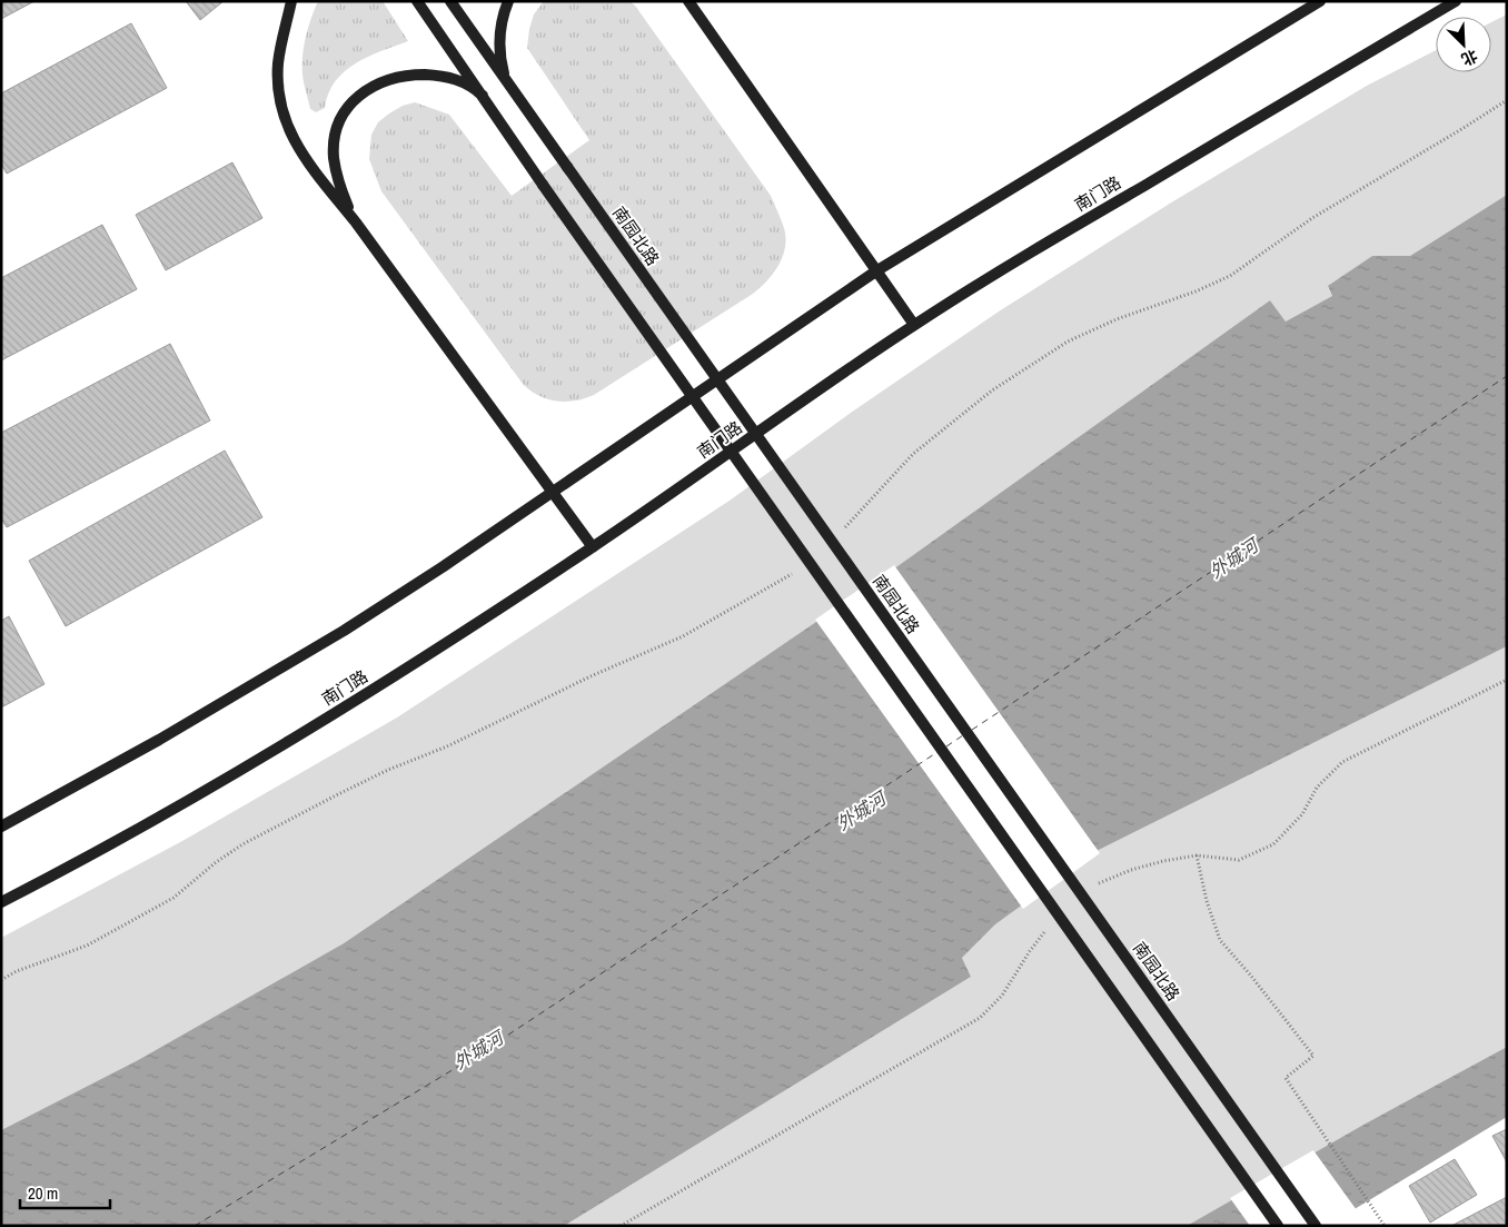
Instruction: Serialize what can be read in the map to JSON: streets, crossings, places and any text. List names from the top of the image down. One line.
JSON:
{"streets":{"main road":["南门路","南园北路"]},"water":["外城河"],"scale_bar":"20 m","north":"bottom right"}
